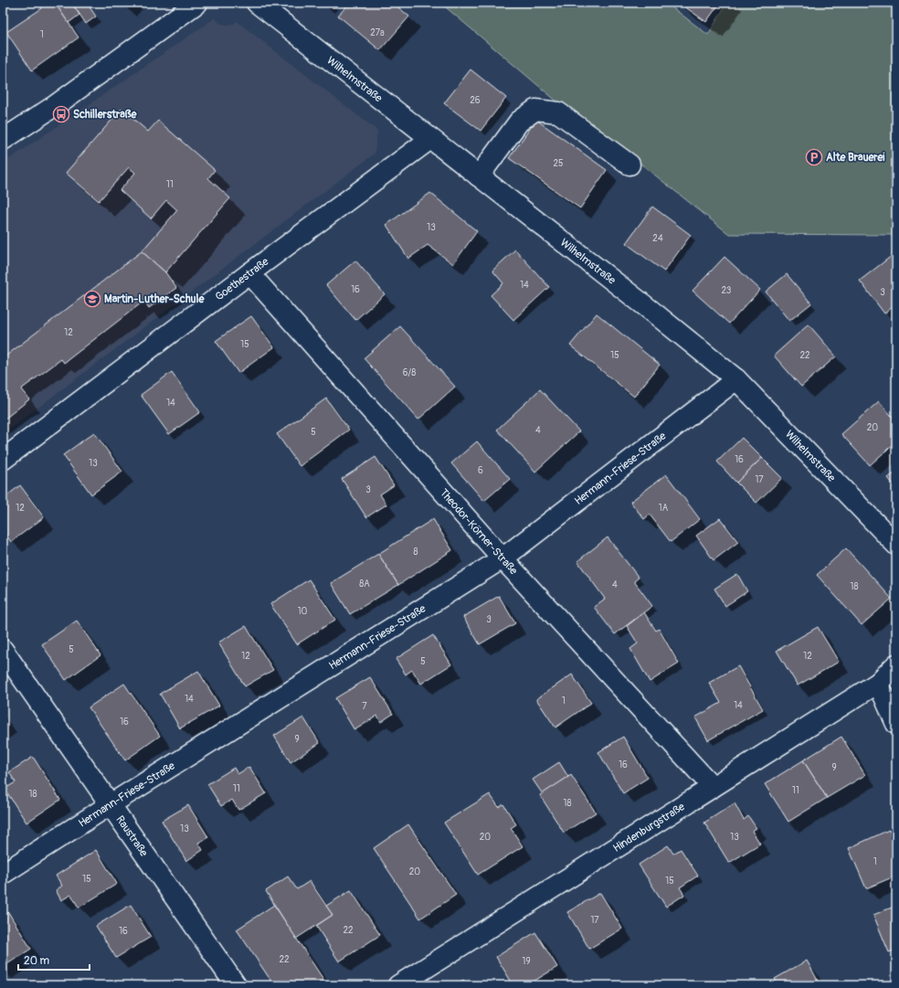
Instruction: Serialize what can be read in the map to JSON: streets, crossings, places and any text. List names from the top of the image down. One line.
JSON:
{"streets":{"street":["Wilhelmstraße","Goethestraße","Hermann-Friese-Straße","Theodor-Körner-Straße","Hindenburgstraße","Raustraße"]},"crossings":[["Wilhelmstraße","Goethestraße"],["Wilhelmstraße","Hermann-Friese-Straße"],["Goethestraße","Theodor-Körner-Straße"],["Hermann-Friese-Straße","Theodor-Körner-Straße"],["Hermann-Friese-Straße","Raustraße"],["Theodor-Körner-Straße","Hindenburgstraße"]],"places":{"bus stop":["Schillerstraße"],"parking":["Alte Brauerei"],"school or university":["Martin-Luther-Schule"]},"house_numbers":["27a","1","26","25","11","13","24","14","16","23","3","12","15","15","22","6/8","14","20","4","5","16","13","6","17","3","12","1A","8","8A","4","18","10","3","5","12","12","5","14","1","14","7","16","9","16","9","11","11","18","18","13","20","13","1","20","15","15","17","22","16","22","19"],"scale_bar":"20 m"}
